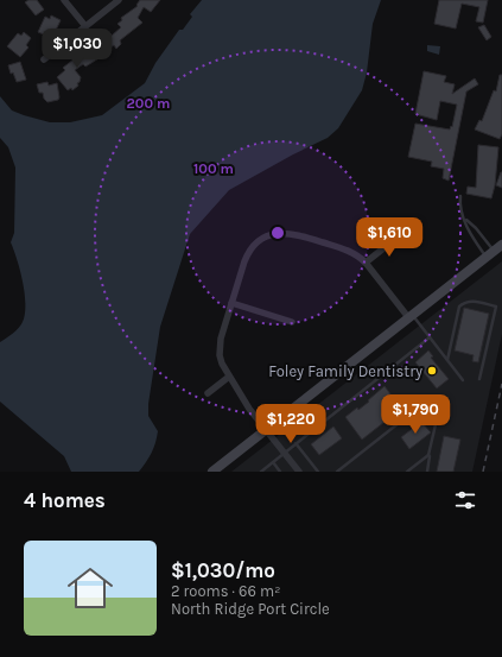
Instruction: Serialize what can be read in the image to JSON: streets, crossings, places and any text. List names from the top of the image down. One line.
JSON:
{"places":["Foley Family Dentistry"],"page":{"price":["$1,030","$1,610","$1,790","$1,220"],"heading":"4 homes","list":[{"name":"$1,030/mo","note":"2 rooms · 66 m² · North Ridge Port Circle"}]},"rings":["200 m","100 m"]}
